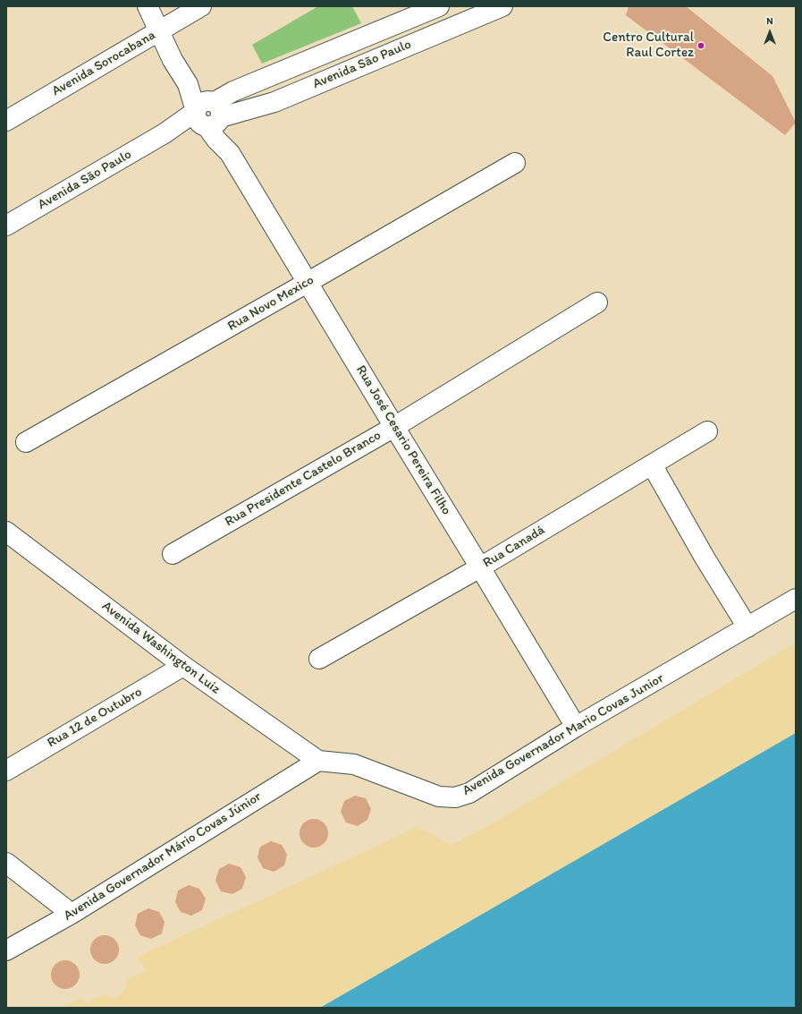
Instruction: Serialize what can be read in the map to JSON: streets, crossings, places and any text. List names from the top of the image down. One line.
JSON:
{"streets":{"street":["Avenida Sorocabana","Avenida São Paulo","Rua Novo Mexico","Rua José Cesario Pereira Filho","Rua Presidente Castelo Branco","Rua Canadá","Avenida Washington Luiz","Rua 12 de Outubro","Avenida Governador Mario Covas Junior","Avenida Governador Mário Covas Júnior"]},"crossings":[["Avenida Sorocabana","Rua José Cesario Pereira Filho"],["Avenida São Paulo","Rua José Cesario Pereira Filho"],["Rua Novo Mexico","Rua José Cesario Pereira Filho"],["Rua José Cesario Pereira Filho","Rua Presidente Castelo Branco"],["Rua José Cesario Pereira Filho","Rua Canadá"],["Rua José Cesario Pereira Filho","Avenida Governador Mario Covas Junior"],["Avenida Washington Luiz","Rua 12 de Outubro"],["Avenida Washington Luiz","Avenida Governador Mario Covas Junior"],["Avenida Washington Luiz","Avenida Governador Mário Covas Júnior"],["Avenida Governador Mario Covas Junior","Avenida Governador Mário Covas Júnior"]],"places":["Centro Cultural Raul Cortez"],"north":"top"}
